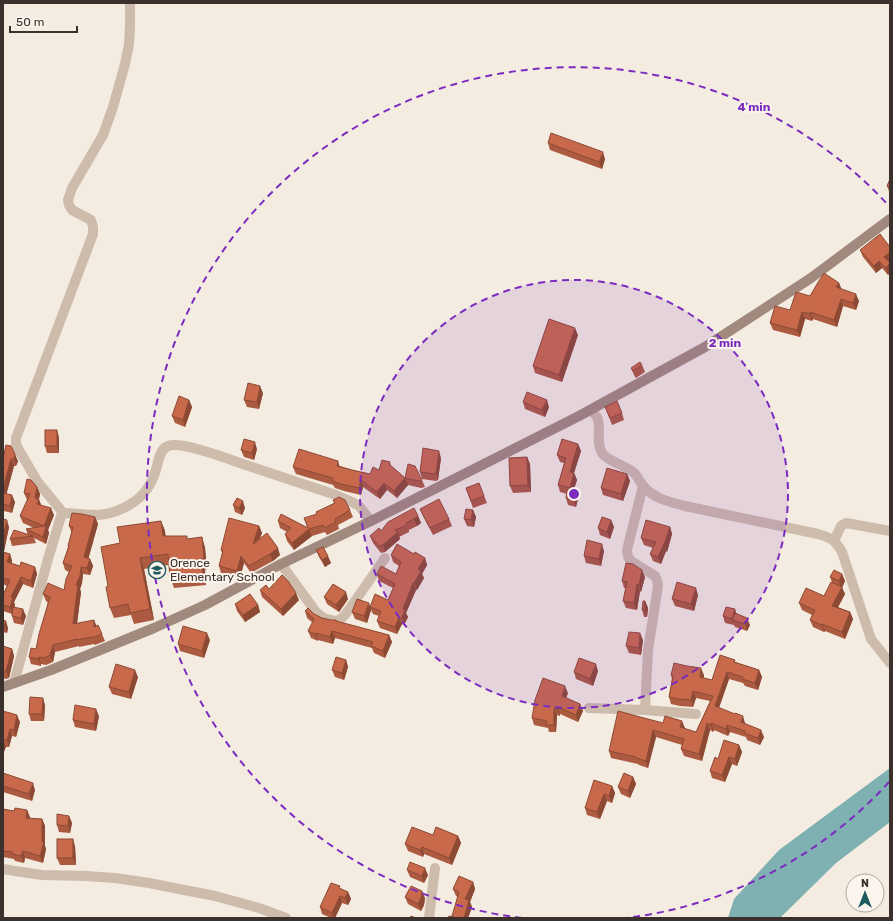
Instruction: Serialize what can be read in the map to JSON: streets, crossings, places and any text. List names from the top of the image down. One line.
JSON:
{"places":{"school or university":["Orence Elementary School"]},"scale_bar":"50 m","north":"top","rings":["4 min","2 min"]}
